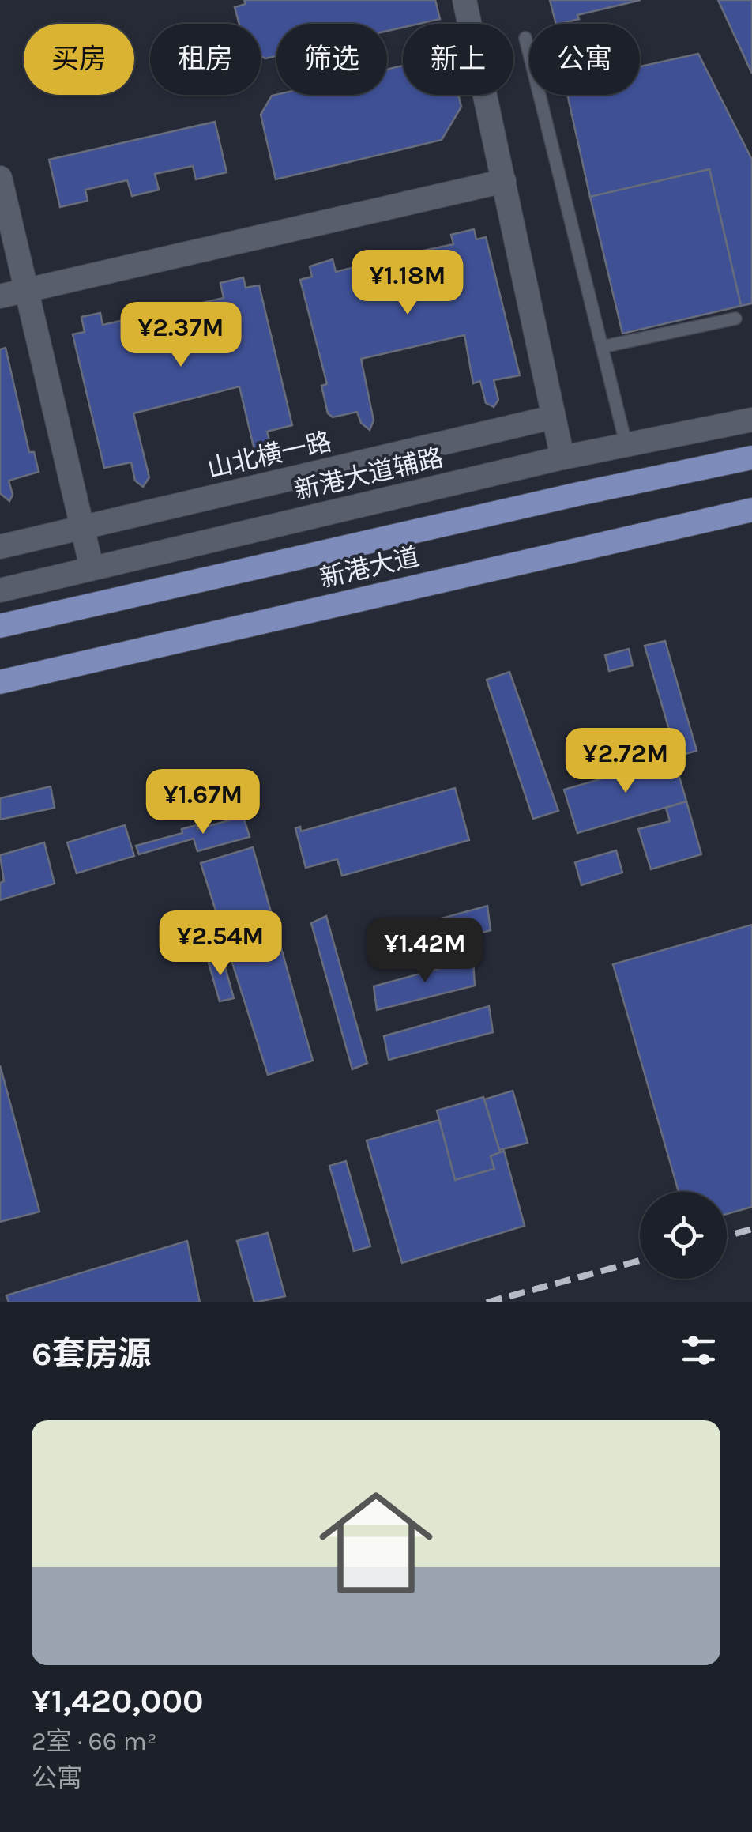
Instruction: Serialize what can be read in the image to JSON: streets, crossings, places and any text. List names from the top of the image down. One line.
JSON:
{"streets":{"main road":["新港大道"],"street":["山北横一路","新港大道辅路"]},"page":{"chip":["买房","租房","筛选","新上","公寓"],"price":["¥1.18M","¥2.37M","¥2.72M","¥1.67M","¥2.54M","¥1.42M"],"heading":"6套房源","list":[{"name":"¥1,420,000","note":"2室 · 66 m² · 公寓"}]}}
